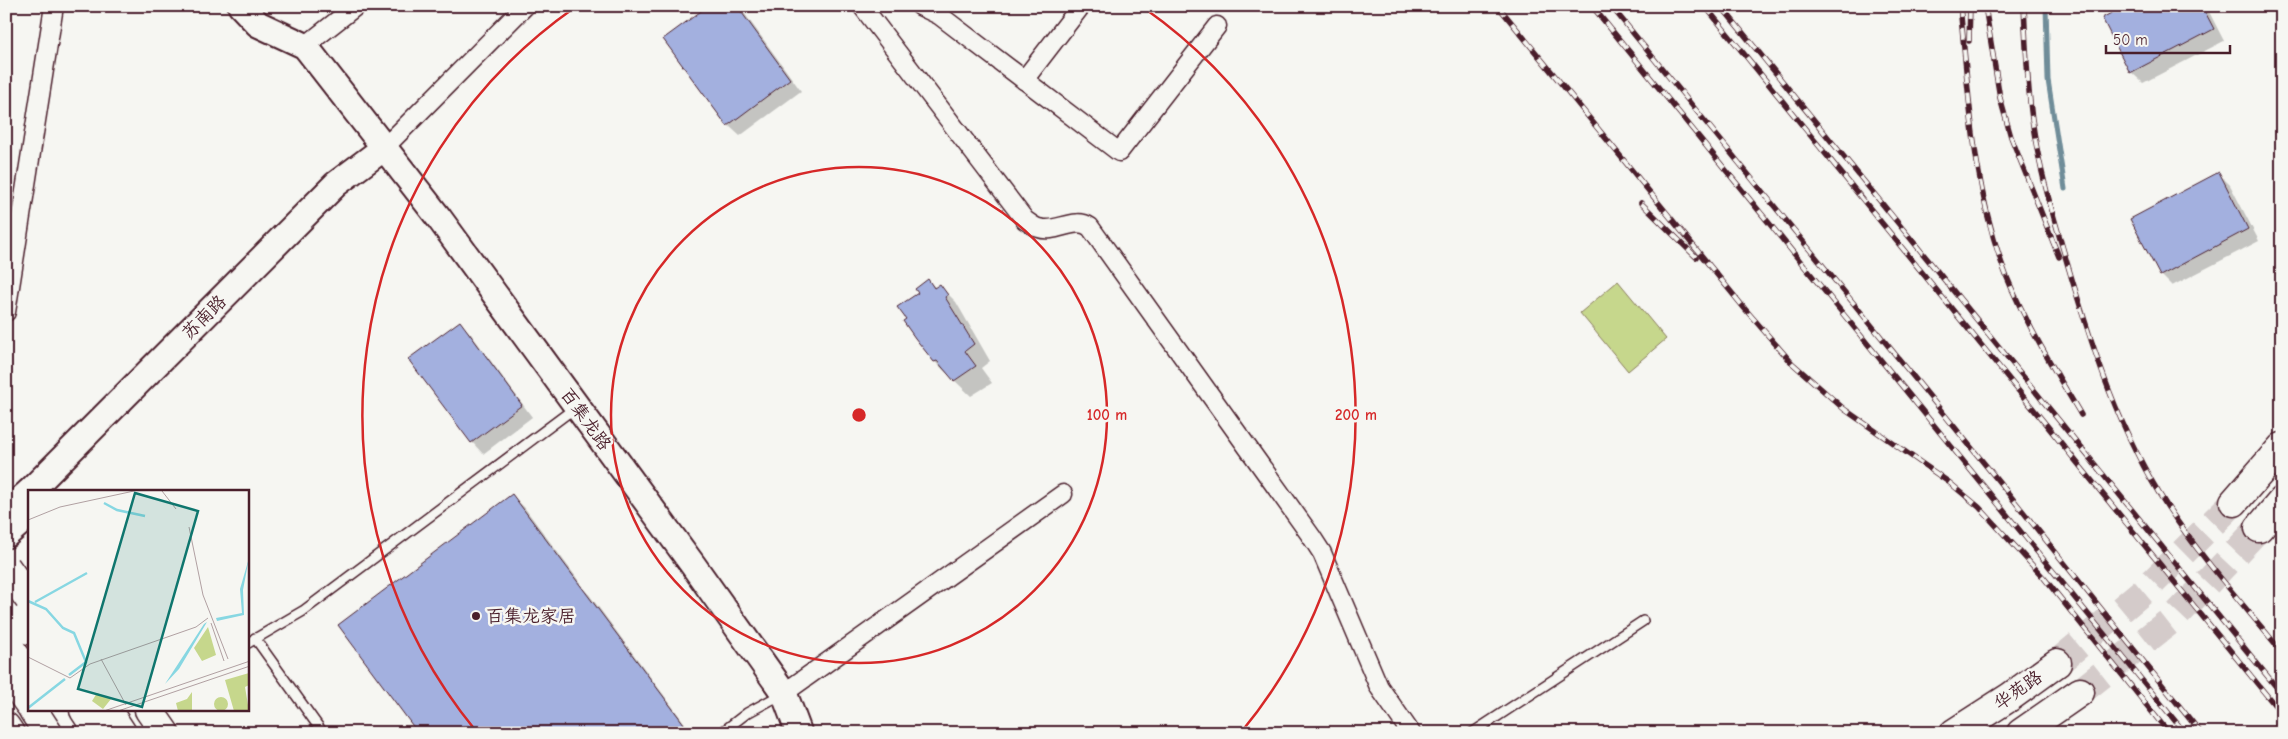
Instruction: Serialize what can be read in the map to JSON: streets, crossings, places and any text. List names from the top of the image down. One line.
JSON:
{"streets":{"main road":["华苑路"],"street":["苏南路","百集龙路"]},"crossings":[["苏南路","百集龙路"]],"places":["百集龙家居"],"scale_bar":"50 m","rings":["100 m","200 m"]}
